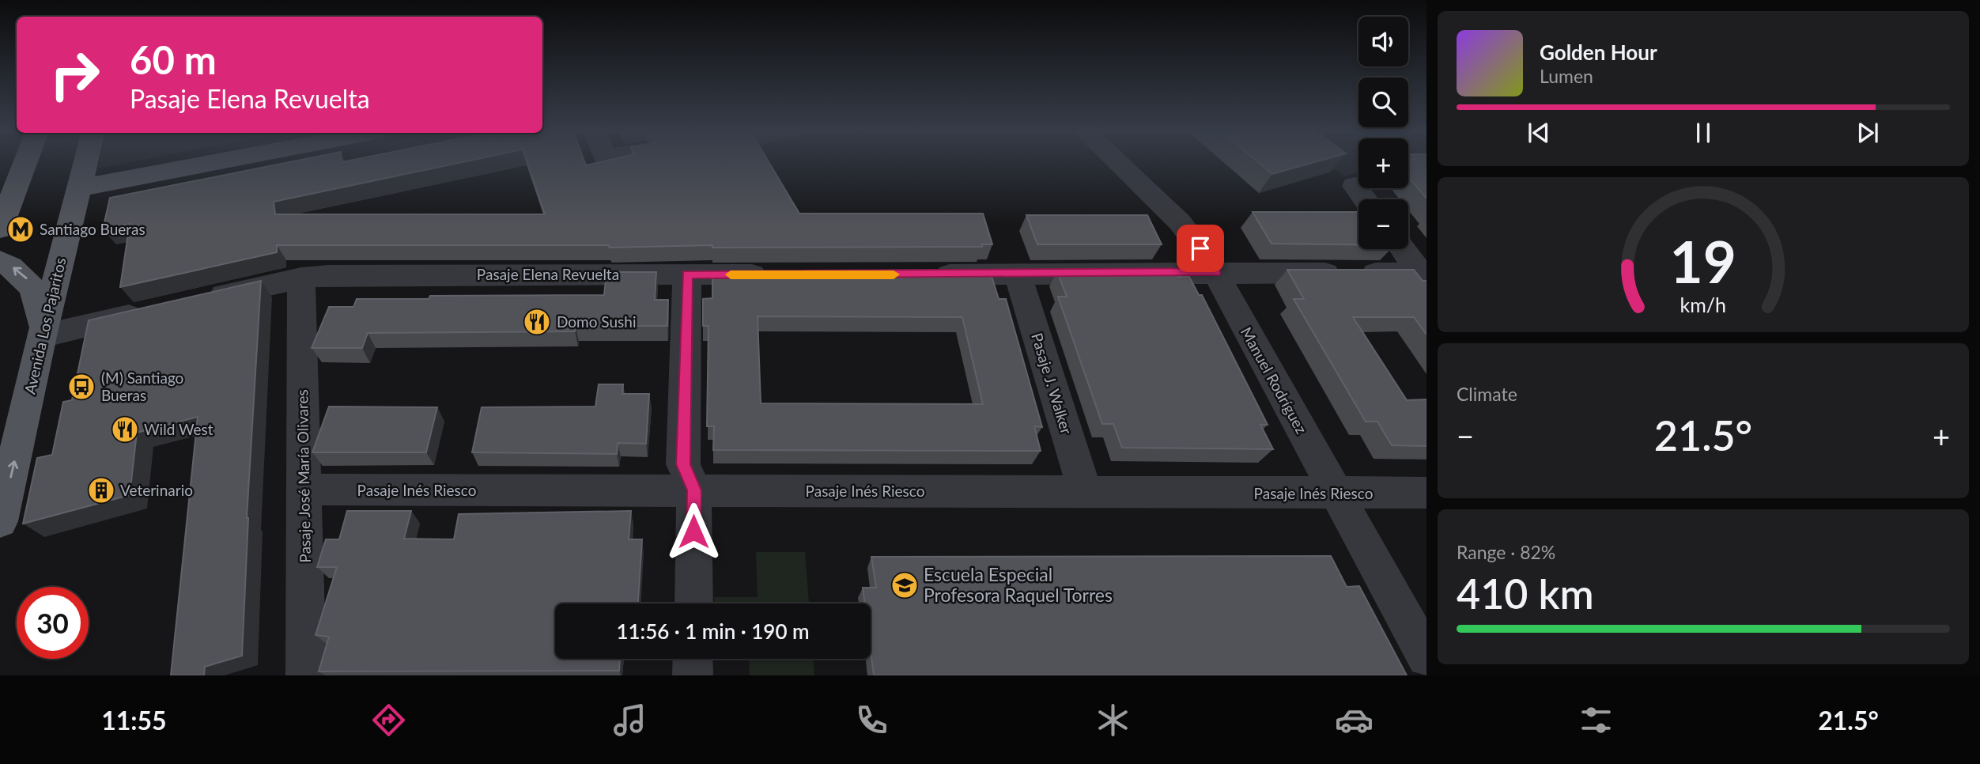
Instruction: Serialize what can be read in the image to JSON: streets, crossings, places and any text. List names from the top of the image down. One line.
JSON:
{"streets":{"main road":["Avenida Los Pajaritos"],"street":["Pasaje Elena Revuelta","Manuel Rodríguez","Pasaje J. Walker","Pasaje José María Olivares","Pasaje Inés Riesco"]},"crossings":[["Pasaje Elena Revuelta","Pasaje José María Olivares"],["Manuel Rodríguez","Pasaje Inés Riesco"],["Pasaje J. Walker","Pasaje Inés Riesco"],["Pasaje José María Olivares","Pasaje Inés Riesco"]],"one_way":["Avenida Los Pajaritos"],"places":{"metro station":["Santiago Bueras"],"restaurant":["Domo Sushi","Wild West"],"bus stop":["(M) Santiago Bueras"],"building":["Veterinario"],"school or university":["Escuela Especial Profesora Raquel Torres"]},"page":{"map_buttons":["+","−"],"turn":["60 m","Pasaje Elena Revuelta"],"song":["Golden Hour","Lumen"],"tile":["Climate",["Range · 82%","410 km"]],"heat":["−","21.5°","+"],"limit":"30","trip":"11:56 · 1 min · 190 m","tabs":["11:55","21.5°"],"gauge":["19","km/h"]}}
